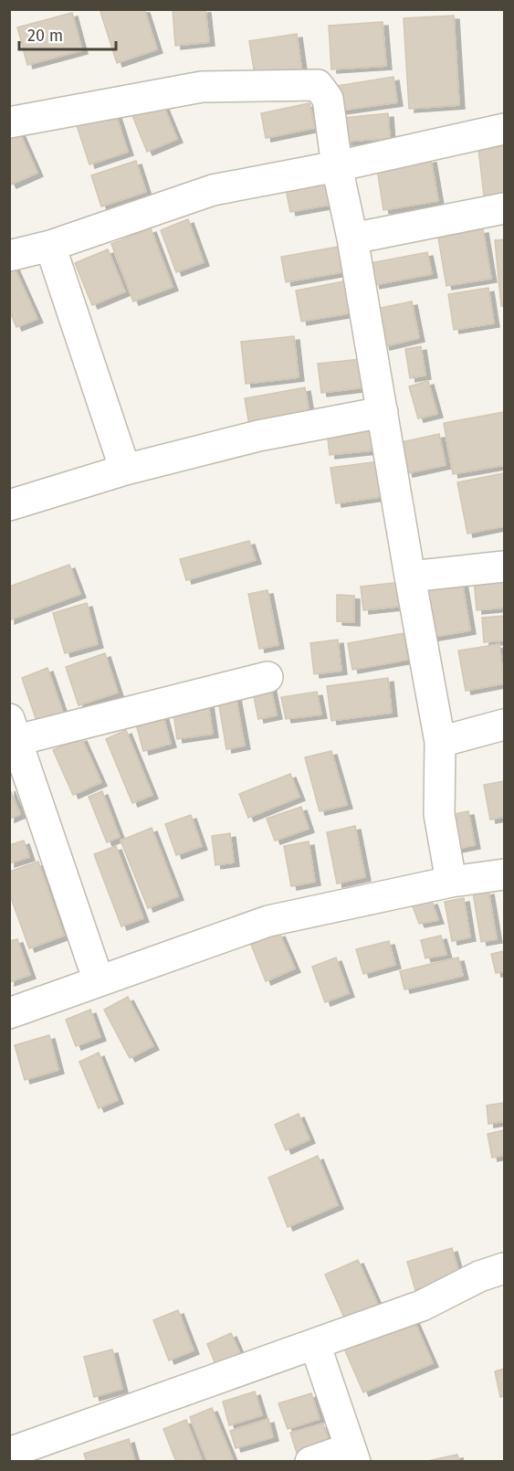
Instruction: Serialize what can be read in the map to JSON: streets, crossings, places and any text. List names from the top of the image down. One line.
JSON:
{"scale_bar":"20 m"}
